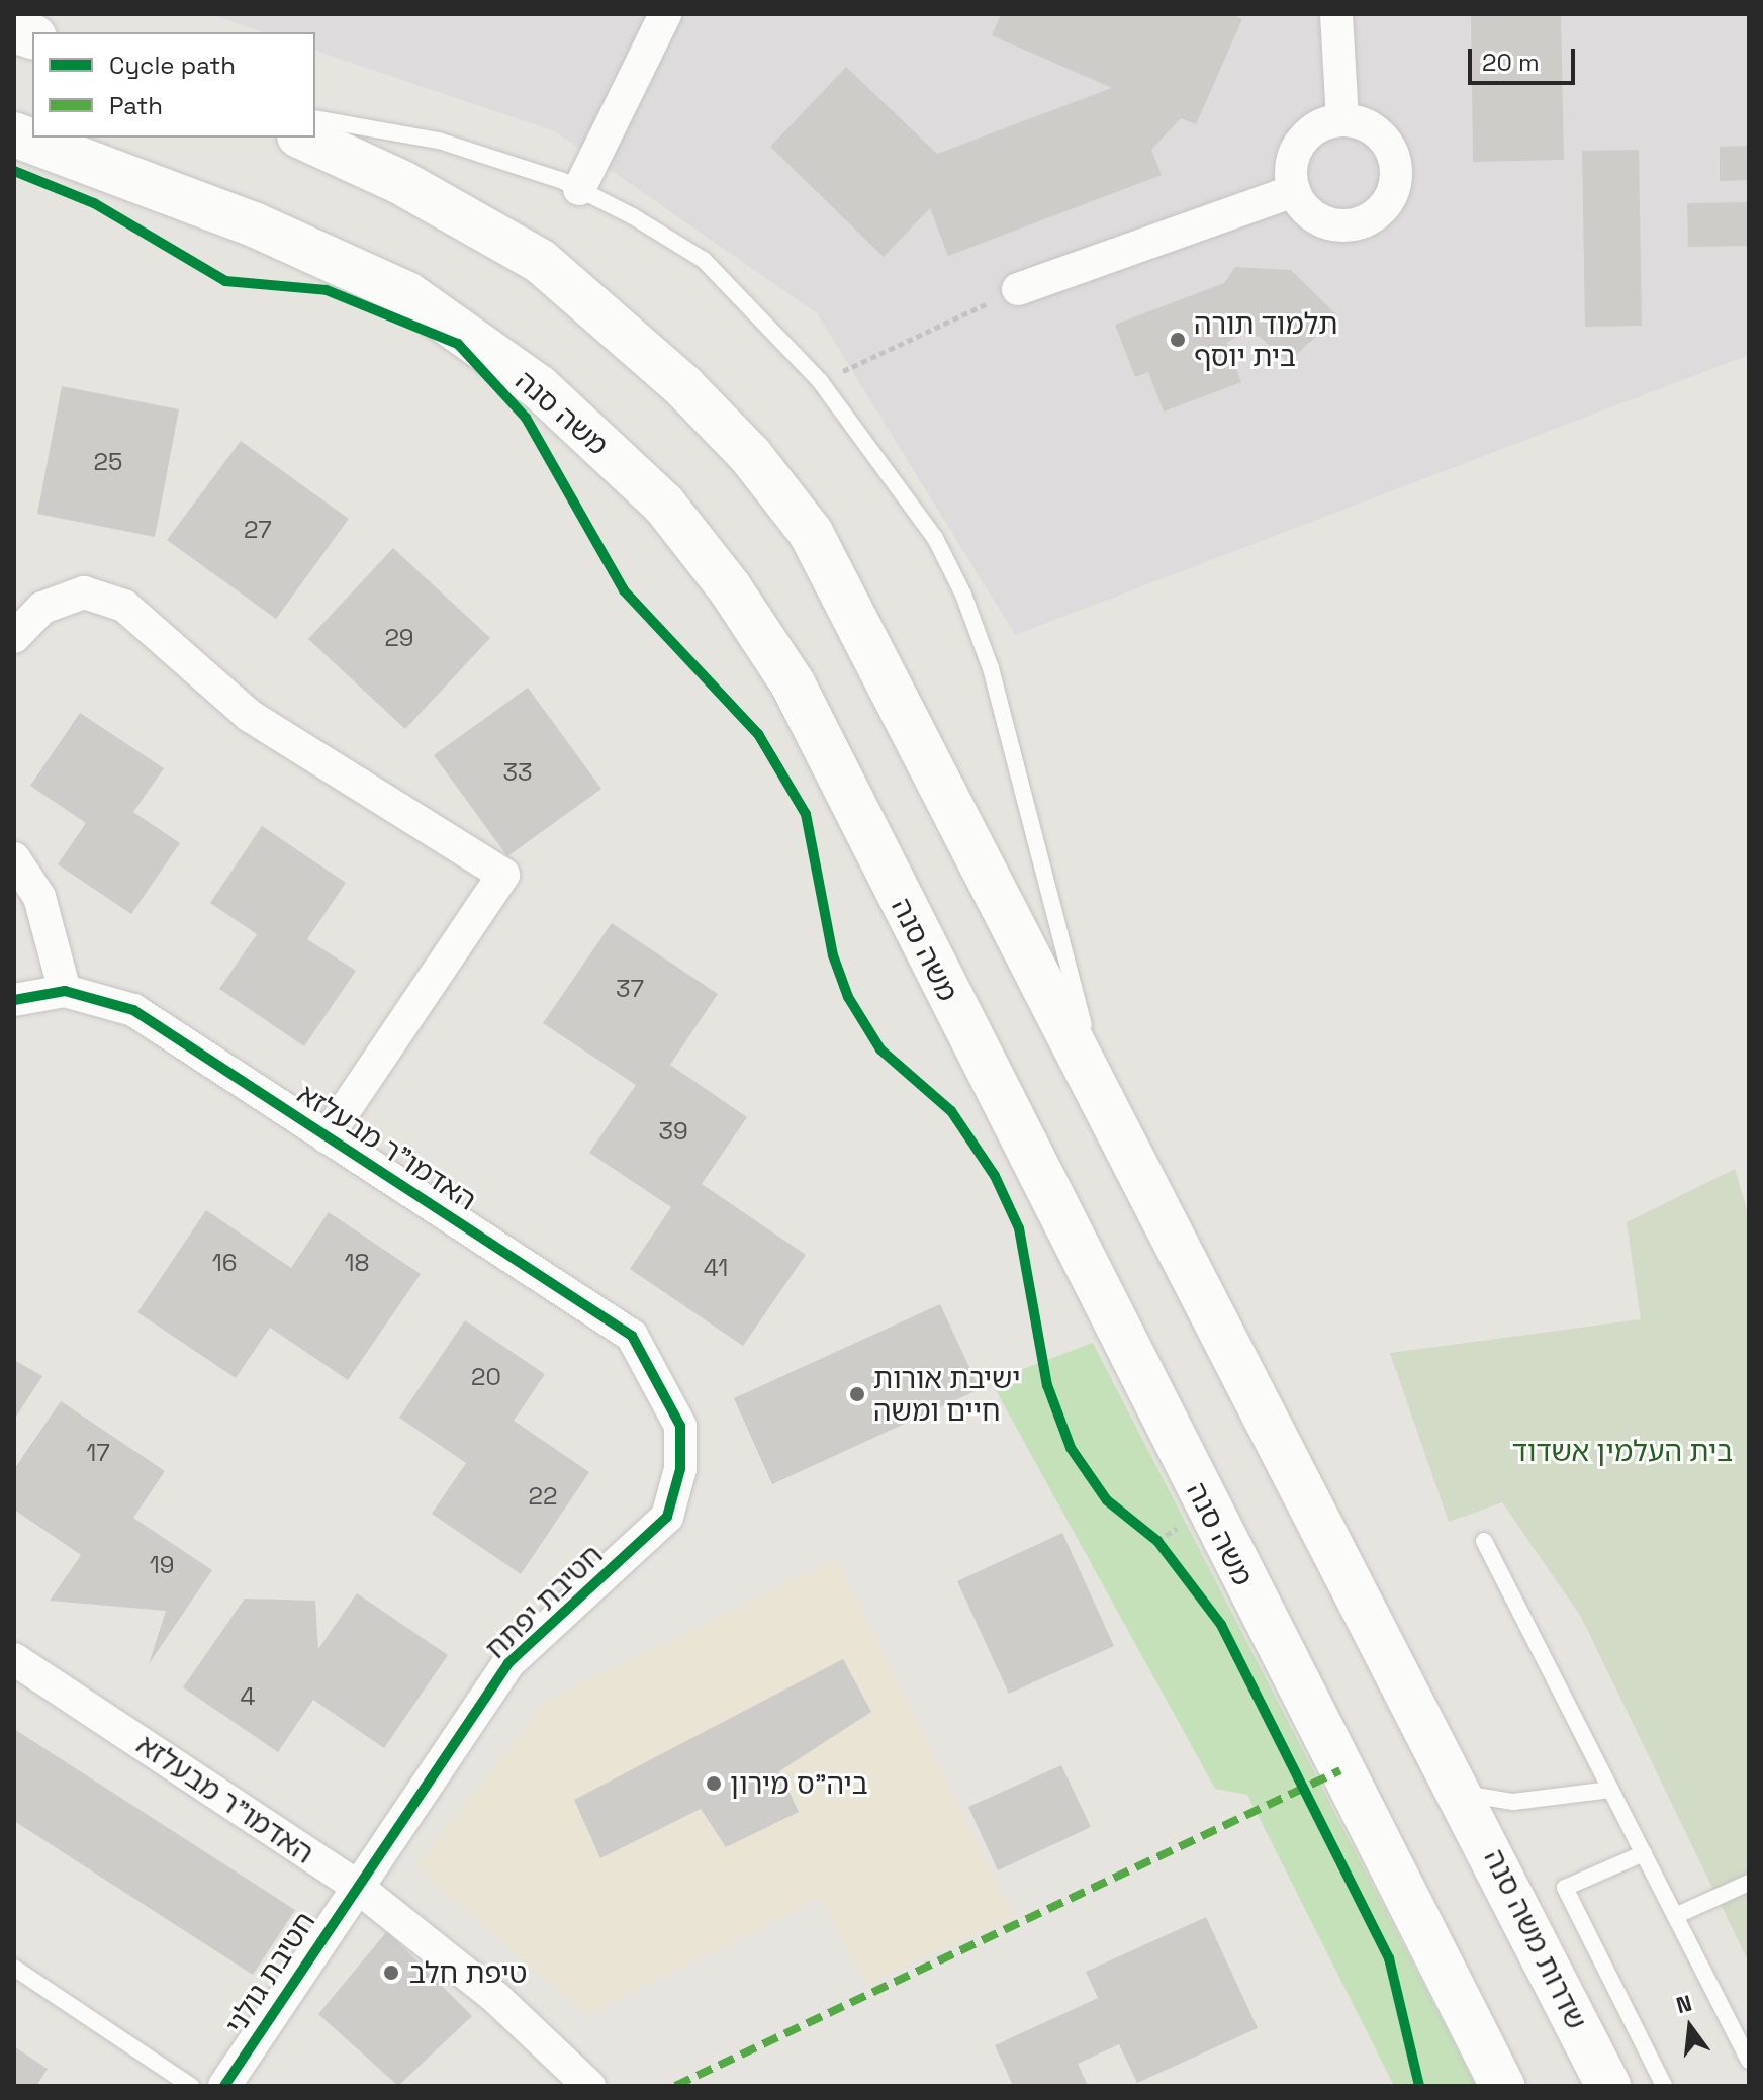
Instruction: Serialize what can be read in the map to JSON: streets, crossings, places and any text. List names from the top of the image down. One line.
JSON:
{"streets":{"main road":["משה סנה","שדרות משה סנה"],"street":["האדמו\"ר מבעלזא","חטיבת יפתח","חטיבת גולני"]},"crossings":[["האדמו\"ר מבעלזא","חטיבת יפתח"],["האדמו\"ר מבעלזא","חטיבת גולני"],["חטיבת יפתח","חטיבת גולני"]],"parks":["בית העלמין אשדוד"],"places":["תלמוד תורה בית יוסף","ישיבת אורות חיים ומשה","ביה\"ס מירון","טיפת חלב"],"house_numbers":["25","27","29","33","37","39","16","18","41","20","17","22","19","4"],"legend":["Cycle path","Path"],"scale_bar":"20 m","north":"top"}
